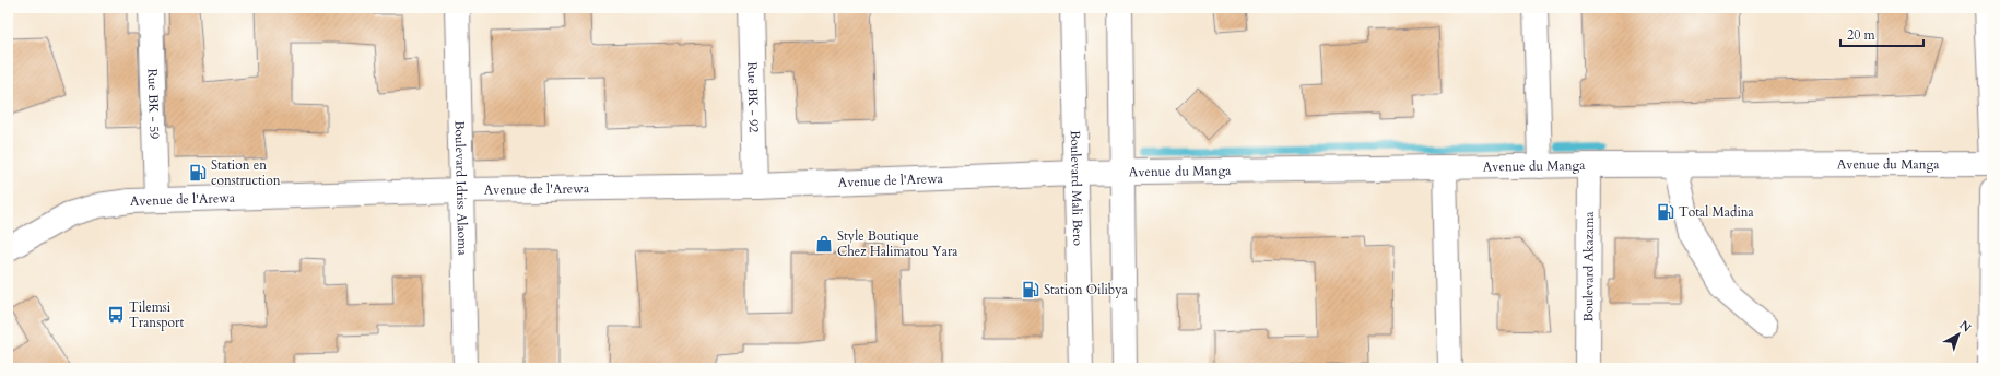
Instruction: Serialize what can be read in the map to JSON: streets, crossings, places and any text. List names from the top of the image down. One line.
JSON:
{"streets":{"street":["Rue BK - 92","Rue BK - 59","Avenue du Manga","Avenue de l'Arewa","Boulevard Idriss Alaoma","Boulevard Mali Bero","Boulevard Akazama"]},"crossings":[["Rue BK - 92","Avenue de l'Arewa"],["Rue BK - 59","Avenue de l'Arewa"],["Avenue du Manga","Avenue de l'Arewa"],["Avenue du Manga","Boulevard Mali Bero"],["Avenue du Manga","Boulevard Akazama"],["Avenue de l'Arewa","Boulevard Idriss Alaoma"],["Avenue de l'Arewa","Boulevard Mali Bero"]],"places":{"fuel station":["Station en construction","Total Madina","Station Oilibya"],"shop":["Style Boutique Chez Halimatou Yara"],"bus stop":["Tilemsi Transport"]},"scale_bar":"20 m","north":"top right"}
